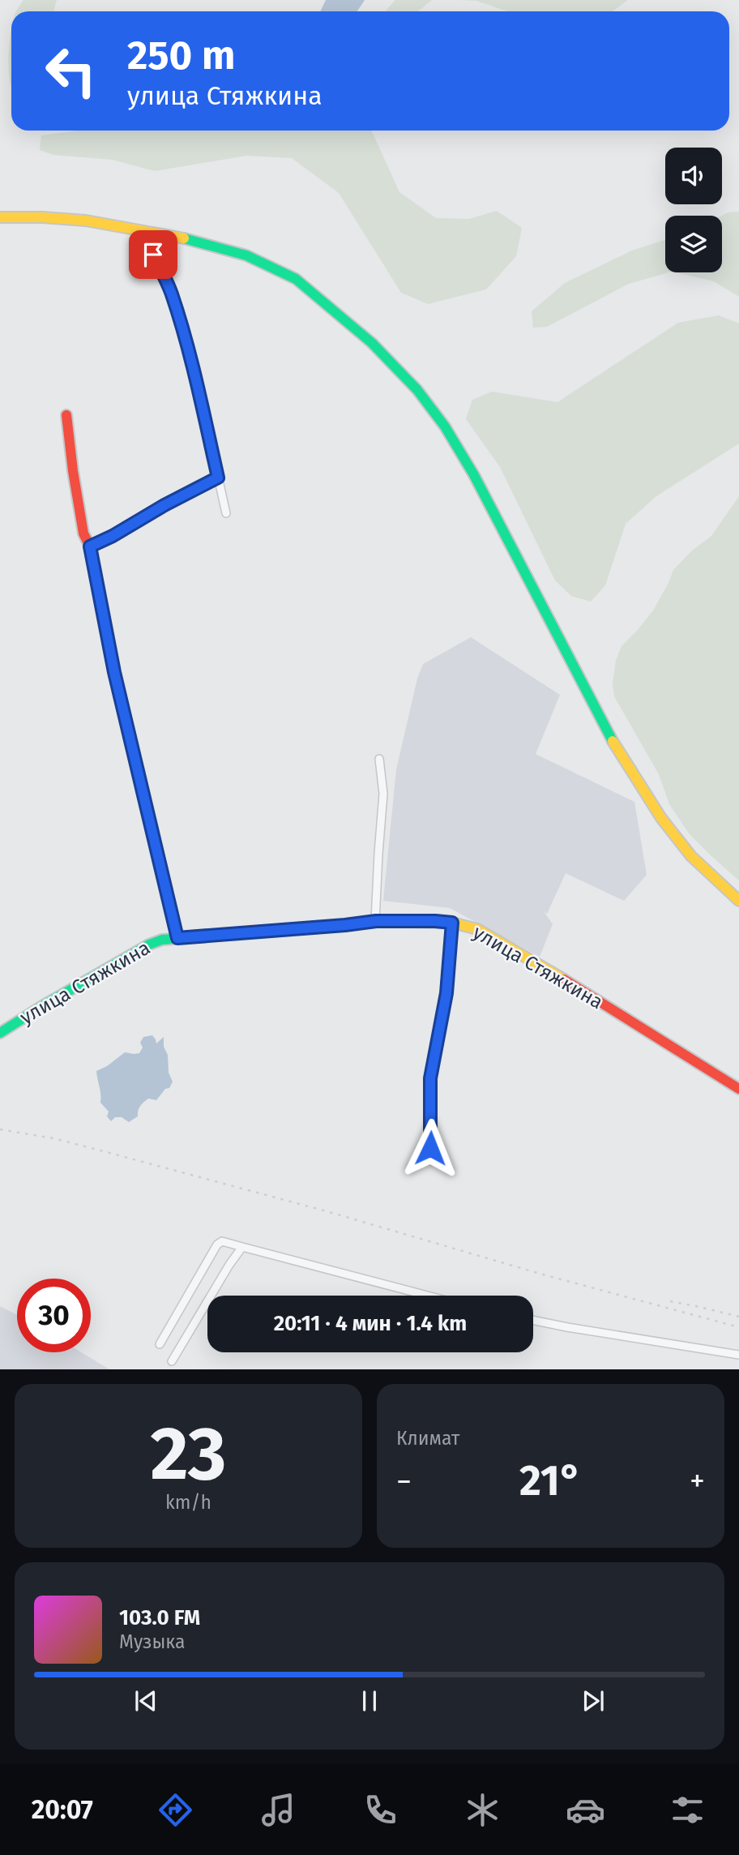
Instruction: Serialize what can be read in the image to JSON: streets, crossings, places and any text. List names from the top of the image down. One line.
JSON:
{"streets":{"street":["улица Стяжкина"]},"page":{"turn":["250 m","улица Стяжкина"],"limit":"30","trip":"20:11 · 4 мин · 1.4 km","tile":[["23","km/h"],"Климат"],"heat":["−","21°","+"],"song":["103.0 FM","Музыка"],"tabs":"20:07"}}
